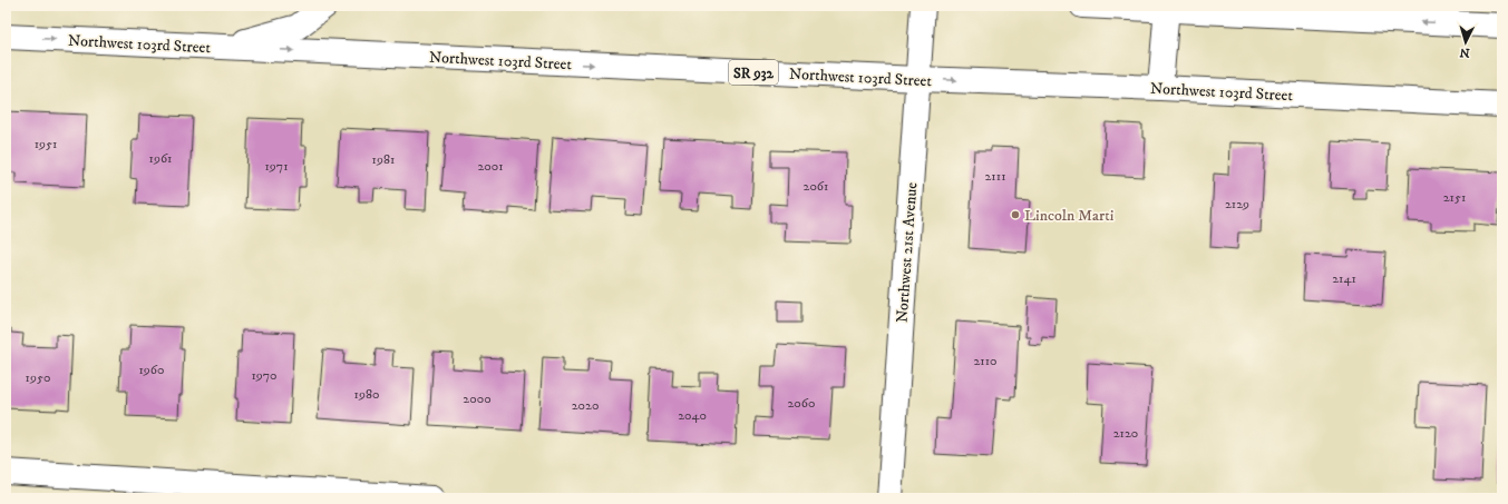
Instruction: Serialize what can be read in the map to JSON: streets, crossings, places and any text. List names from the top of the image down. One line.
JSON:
{"streets":{"main road":["Northwest 103rd Street","SR 932","Northwest 21st Avenue"]},"crossings":[["Northwest 103rd Street","Northwest 21st Avenue"]],"one_way":["Northwest 103rd Street"],"places":["Lincoln Marti"],"house_numbers":["1951","1961","1981","1971","2001","2111","2061","2151","2129","2141","2110","1960","1970","1950","1980","2000","2060","2020","2040","2120"],"north":"bottom"}
